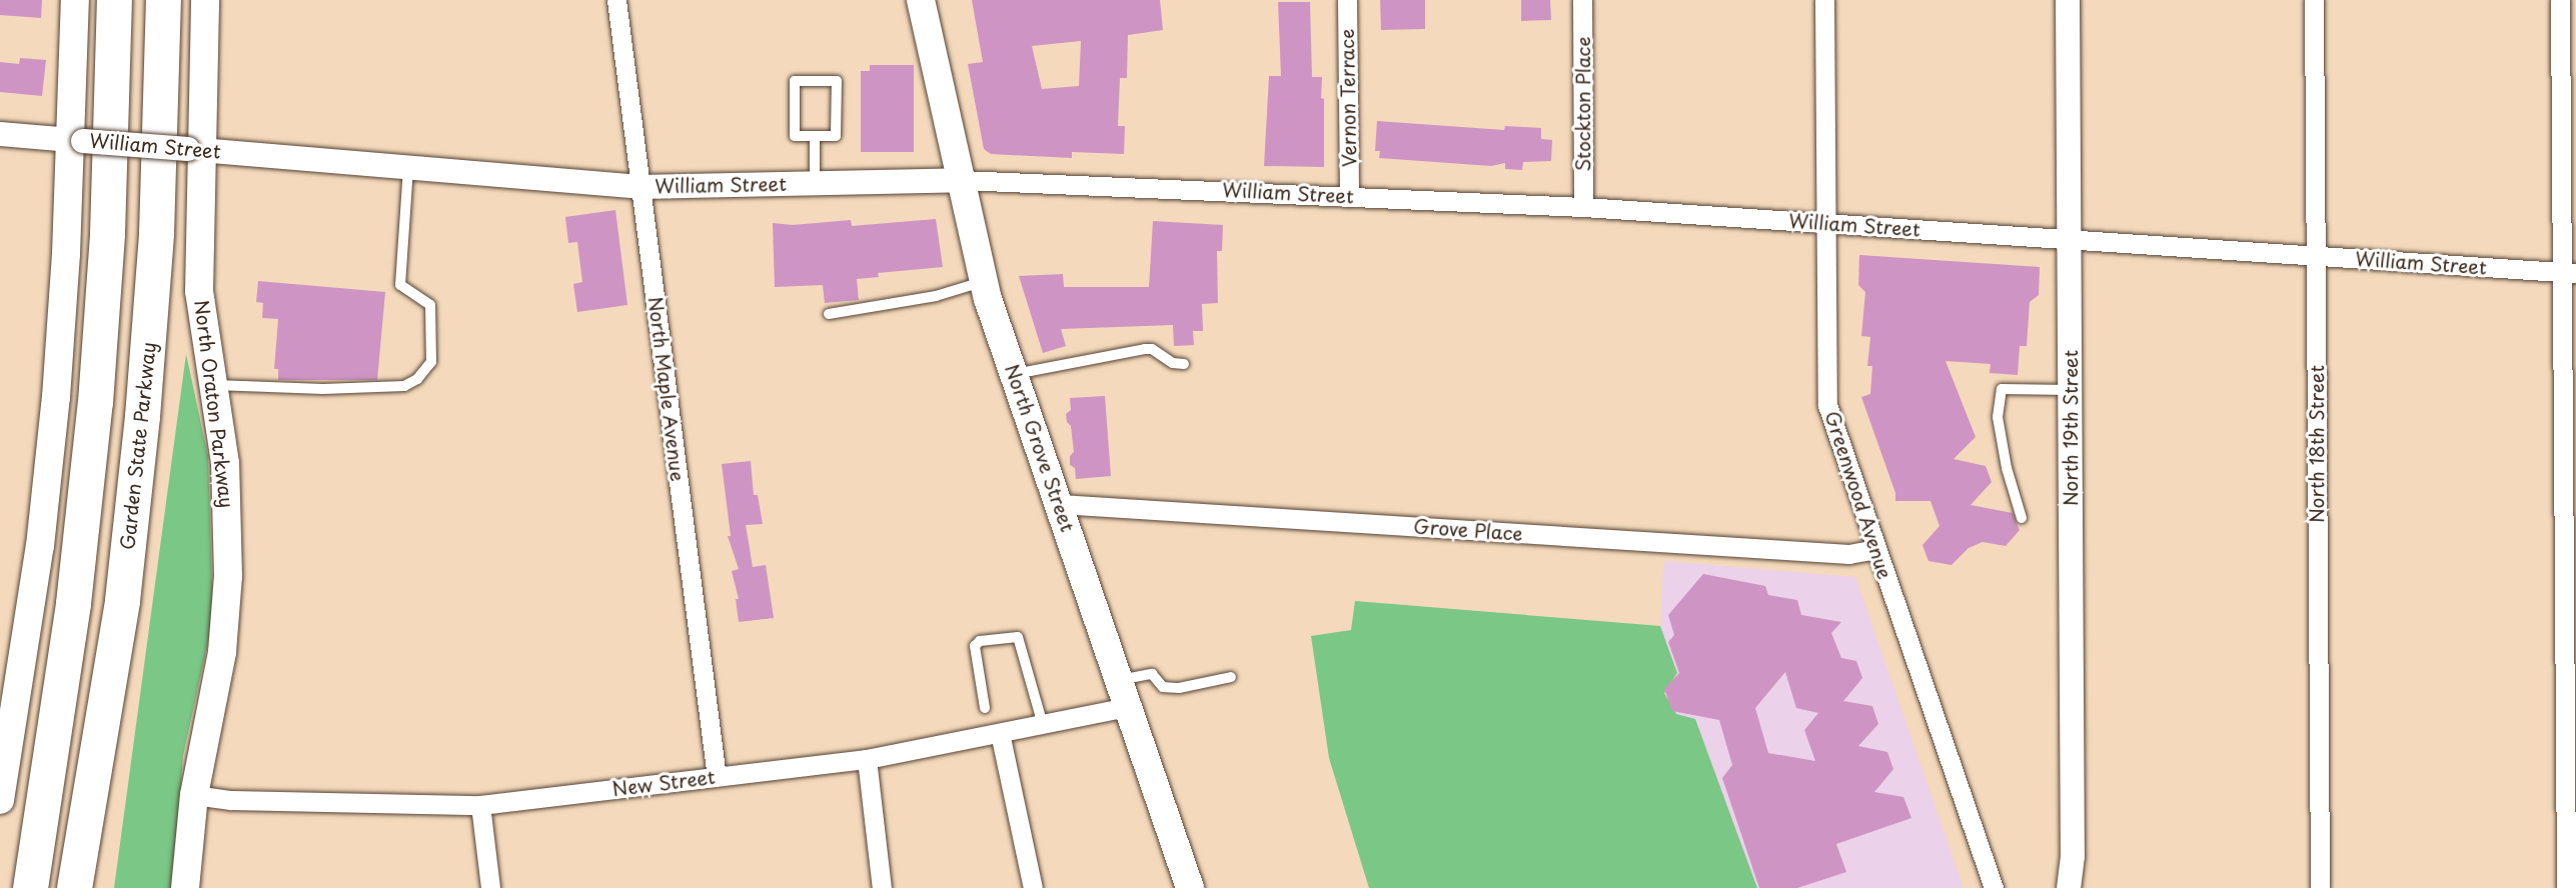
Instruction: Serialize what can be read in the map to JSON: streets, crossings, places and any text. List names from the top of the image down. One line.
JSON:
{"streets":{"highway":["Garden State Parkway"],"main road":["North Oraton Parkway","North Grove Street"],"street":["Vernon Terrace","Stockton Place","William Street","North Maple Avenue","North 19th Street","North 18th Street","Greenwood Avenue","Grove Place","New Street"]},"crossings":[["Vernon Terrace","William Street"],["Stockton Place","William Street"],["William Street","North Maple Avenue"],["William Street","North Oraton Parkway"],["William Street","North 19th Street"],["William Street","North 18th Street"],["William Street","North Grove Street"],["William Street","Greenwood Avenue"],["North Maple Avenue","New Street"],["North Oraton Parkway","New Street"],["North Grove Street","Grove Place"],["North Grove Street","New Street"],["Greenwood Avenue","Grove Place"]]}
